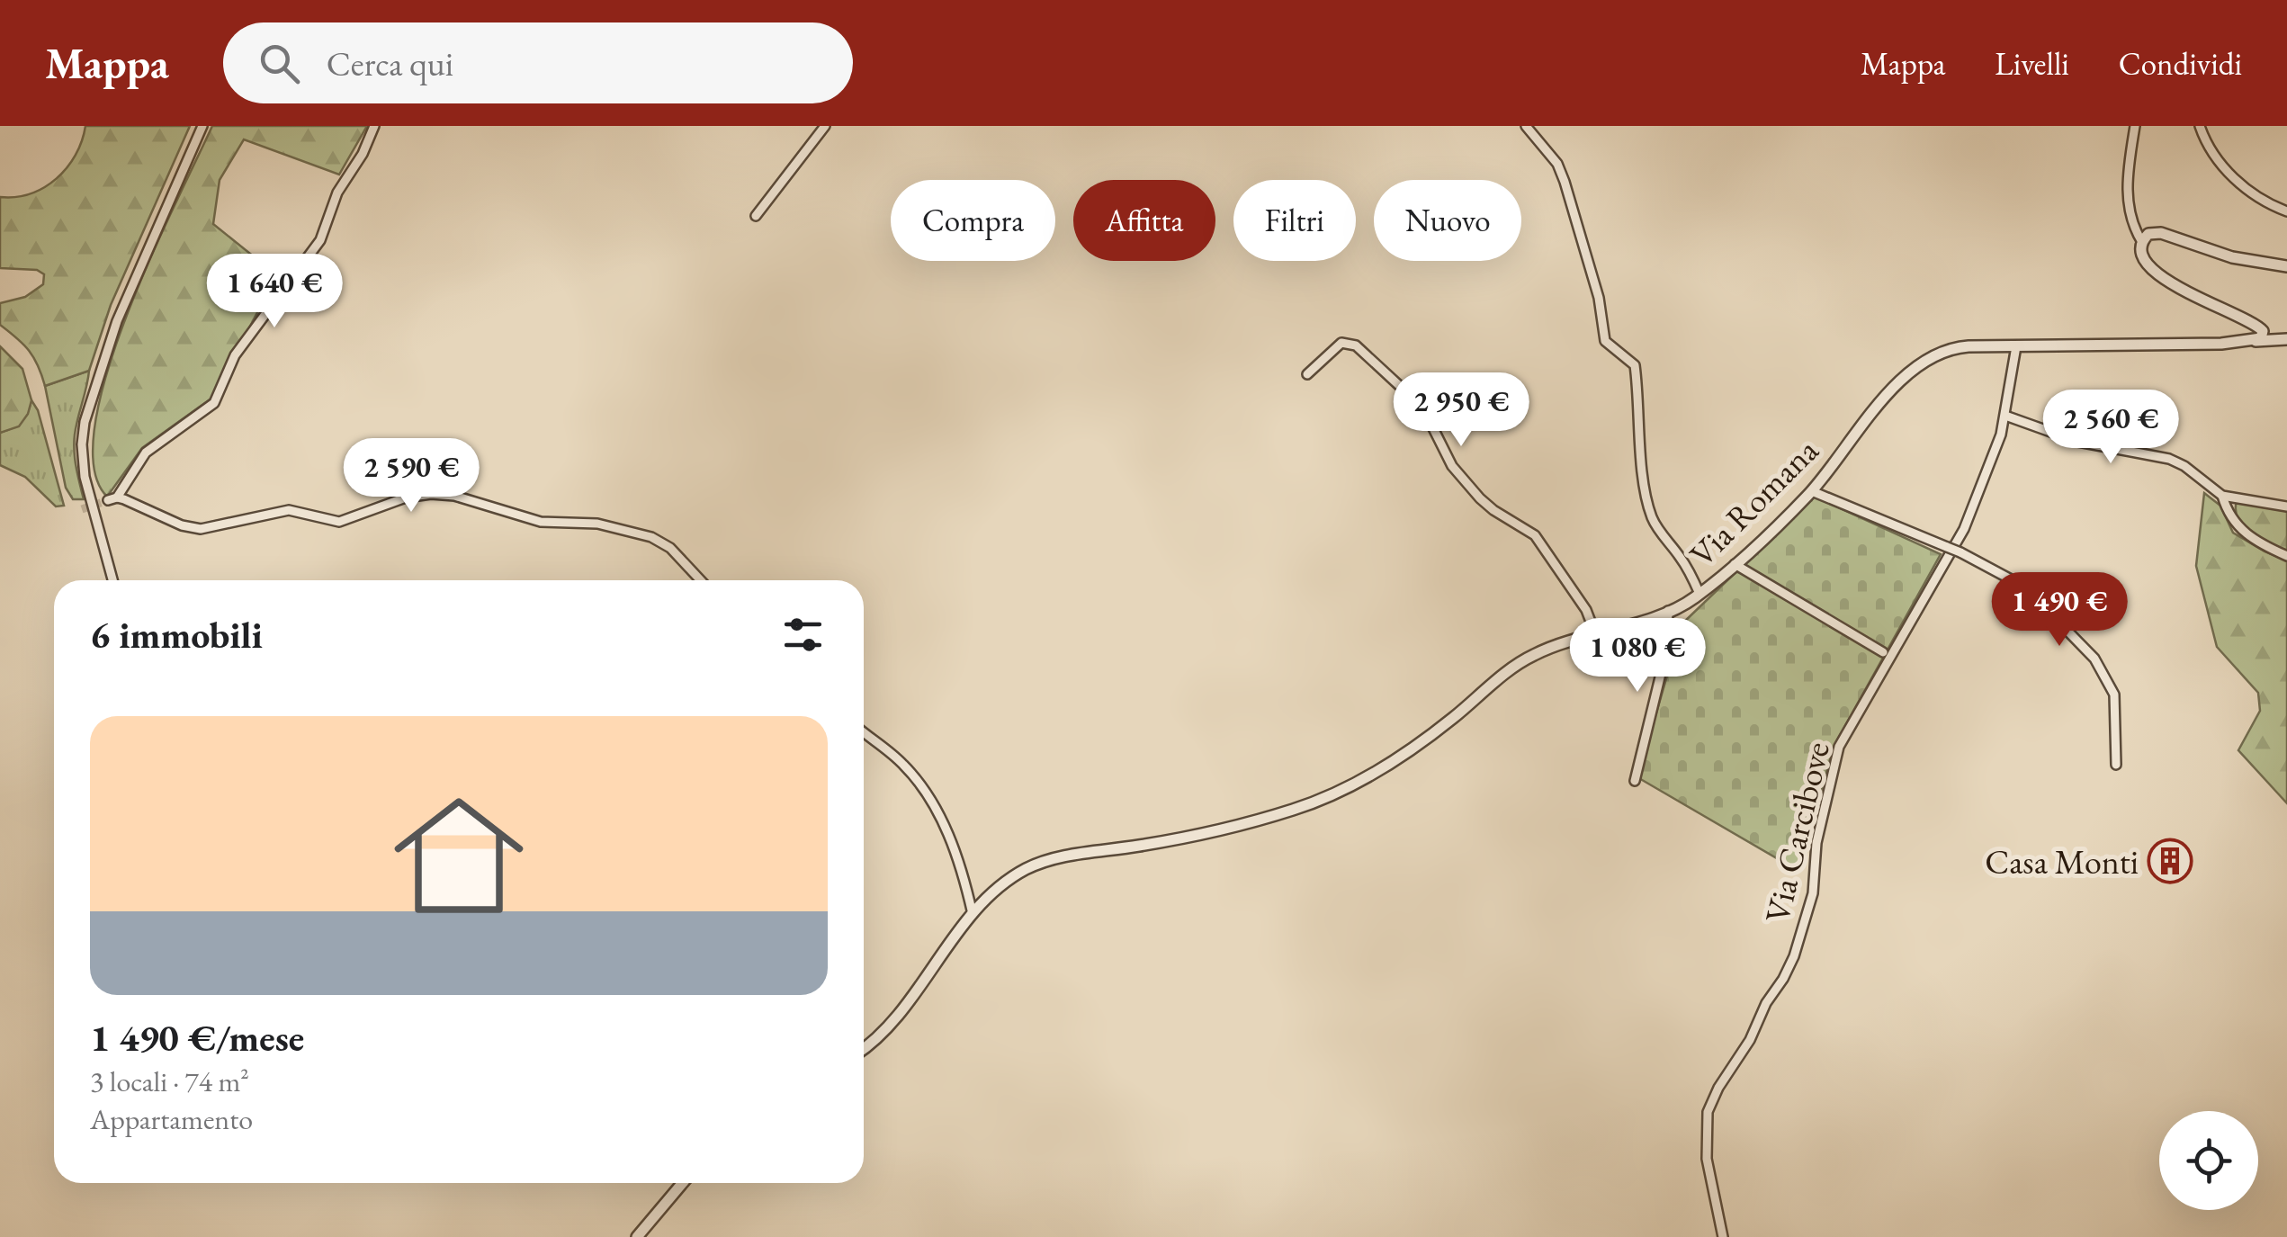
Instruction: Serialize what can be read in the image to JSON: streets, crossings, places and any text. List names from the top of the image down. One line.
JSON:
{"streets":{"street":["Via Romana","Via Carcibove"]},"crossings":[["Via Romana","Via Carcibove"]],"places":{"building":["Casa Monti"]},"page":{"header":"Mappa","search":"Cerca qui","nav":["Mappa","Livelli","Condividi"],"chip":["Compra","Affitta","Filtri","Nuovo"],"price":["1 640 €","2 950 €","2 560 €","2 590 €","1 490 €","1 080 €"],"heading":"6 immobili","list":[{"name":"1 490 €/mese","note":"3 locali · 74 m² · Appartamento"}]}}
